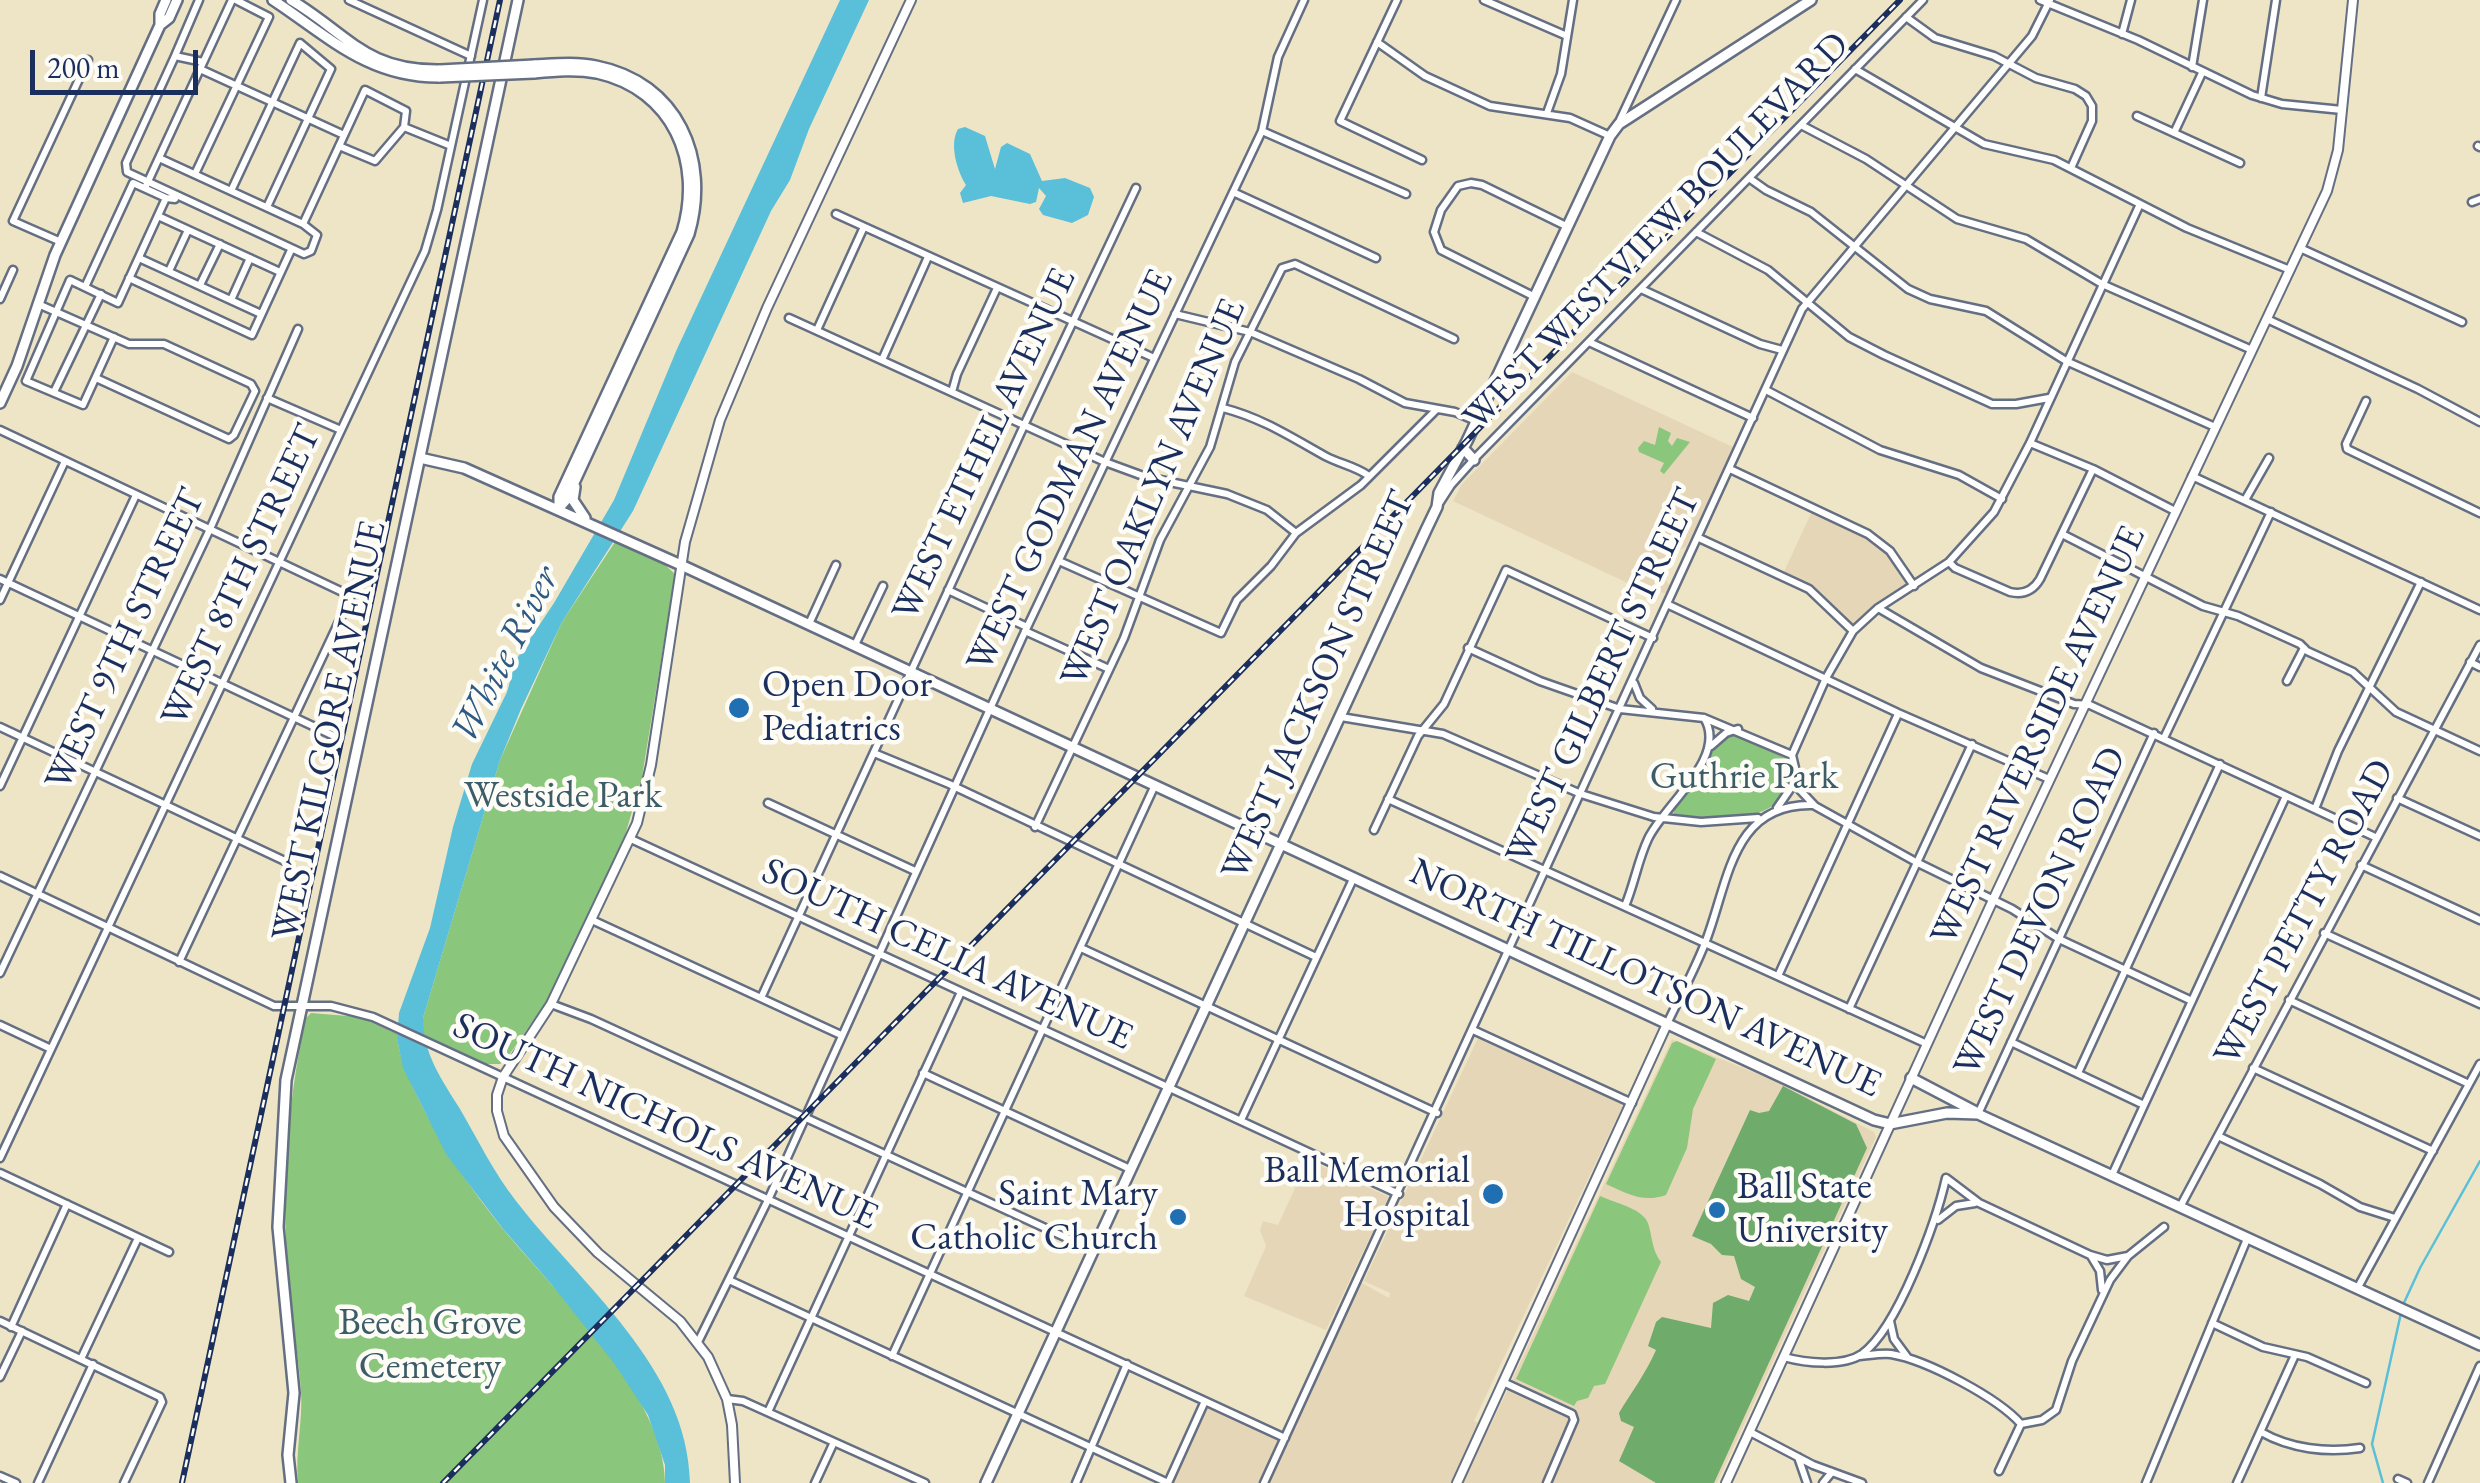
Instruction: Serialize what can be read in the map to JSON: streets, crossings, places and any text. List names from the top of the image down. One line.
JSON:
{"streets":{"main road":["WEST JACKSON STREET","WEST KILGORE AVENUE","NORTH TILLOTSON AVENUE"],"street":["WEST WESTVIEW BOULEVARD","WEST ETHEL AVENUE","WEST GODMAN AVENUE","WEST OAKLYN AVENUE","WEST 8TH STREET","WEST 9TH STREET","WEST GILBERT STREET","WEST RIVERSIDE AVENUE","WEST DEVON ROAD","WEST PETTY ROAD","SOUTH CELIA AVENUE","SOUTH NICHOLS AVENUE"]},"crossings":[["WEST WESTVIEW BOULEVARD","WEST JACKSON STREET"],["WEST ETHEL AVENUE","SOUTH CELIA AVENUE"],["WEST ETHEL AVENUE","NORTH TILLOTSON AVENUE"],["WEST GODMAN AVENUE","SOUTH CELIA AVENUE"],["WEST GODMAN AVENUE","NORTH TILLOTSON AVENUE"],["WEST GODMAN AVENUE","SOUTH NICHOLS AVENUE"],["WEST OAKLYN AVENUE","NORTH TILLOTSON AVENUE"],["WEST GILBERT STREET","SOUTH CELIA AVENUE"],["WEST GILBERT STREET","NORTH TILLOTSON AVENUE"],["WEST GILBERT STREET","SOUTH NICHOLS AVENUE"],["WEST JACKSON STREET","SOUTH CELIA AVENUE"],["WEST JACKSON STREET","NORTH TILLOTSON AVENUE"],["WEST JACKSON STREET","SOUTH NICHOLS AVENUE"],["WEST KILGORE AVENUE","SOUTH NICHOLS AVENUE"],["WEST RIVERSIDE AVENUE","NORTH TILLOTSON AVENUE"],["WEST DEVON ROAD","NORTH TILLOTSON AVENUE"],["WEST PETTY ROAD","NORTH TILLOTSON AVENUE"]],"water":["White River"],"parks":["Guthrie Park","Westside Park","Beech Grove Cemetery"],"places":["Open Door Pediatrics","Ball Memorial Hospital","Ball State University","Saint Mary Catholic Church"],"scale_bar":"200 m"}
